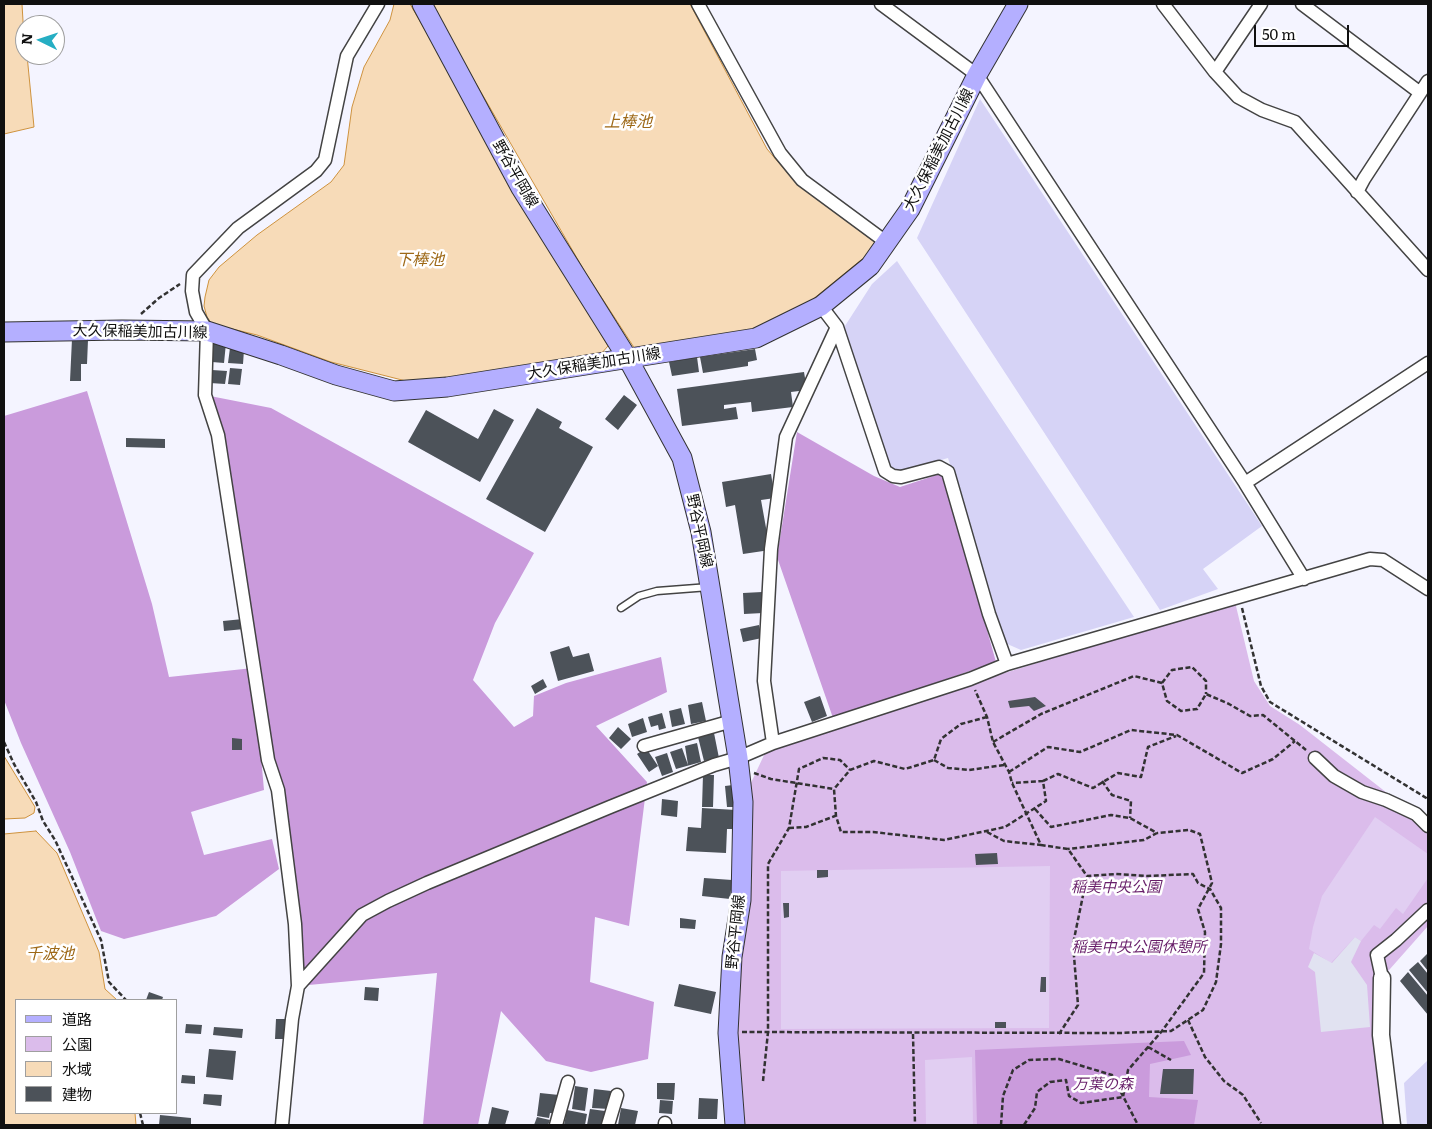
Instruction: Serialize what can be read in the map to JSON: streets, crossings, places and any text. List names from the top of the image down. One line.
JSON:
{"streets":{"main road":["大久保稲美加古川線","野谷平岡線"]},"crossings":[["大久保稲美加古川線","野谷平岡線"]],"water":["上棒池","下棒池","千波池"],"parks":["稲美中央公園","稲美中央公園休憩所","万葉の森"],"legend":["道路","公園","水域","建物"],"scale_bar":"50 m","north":"left"}
